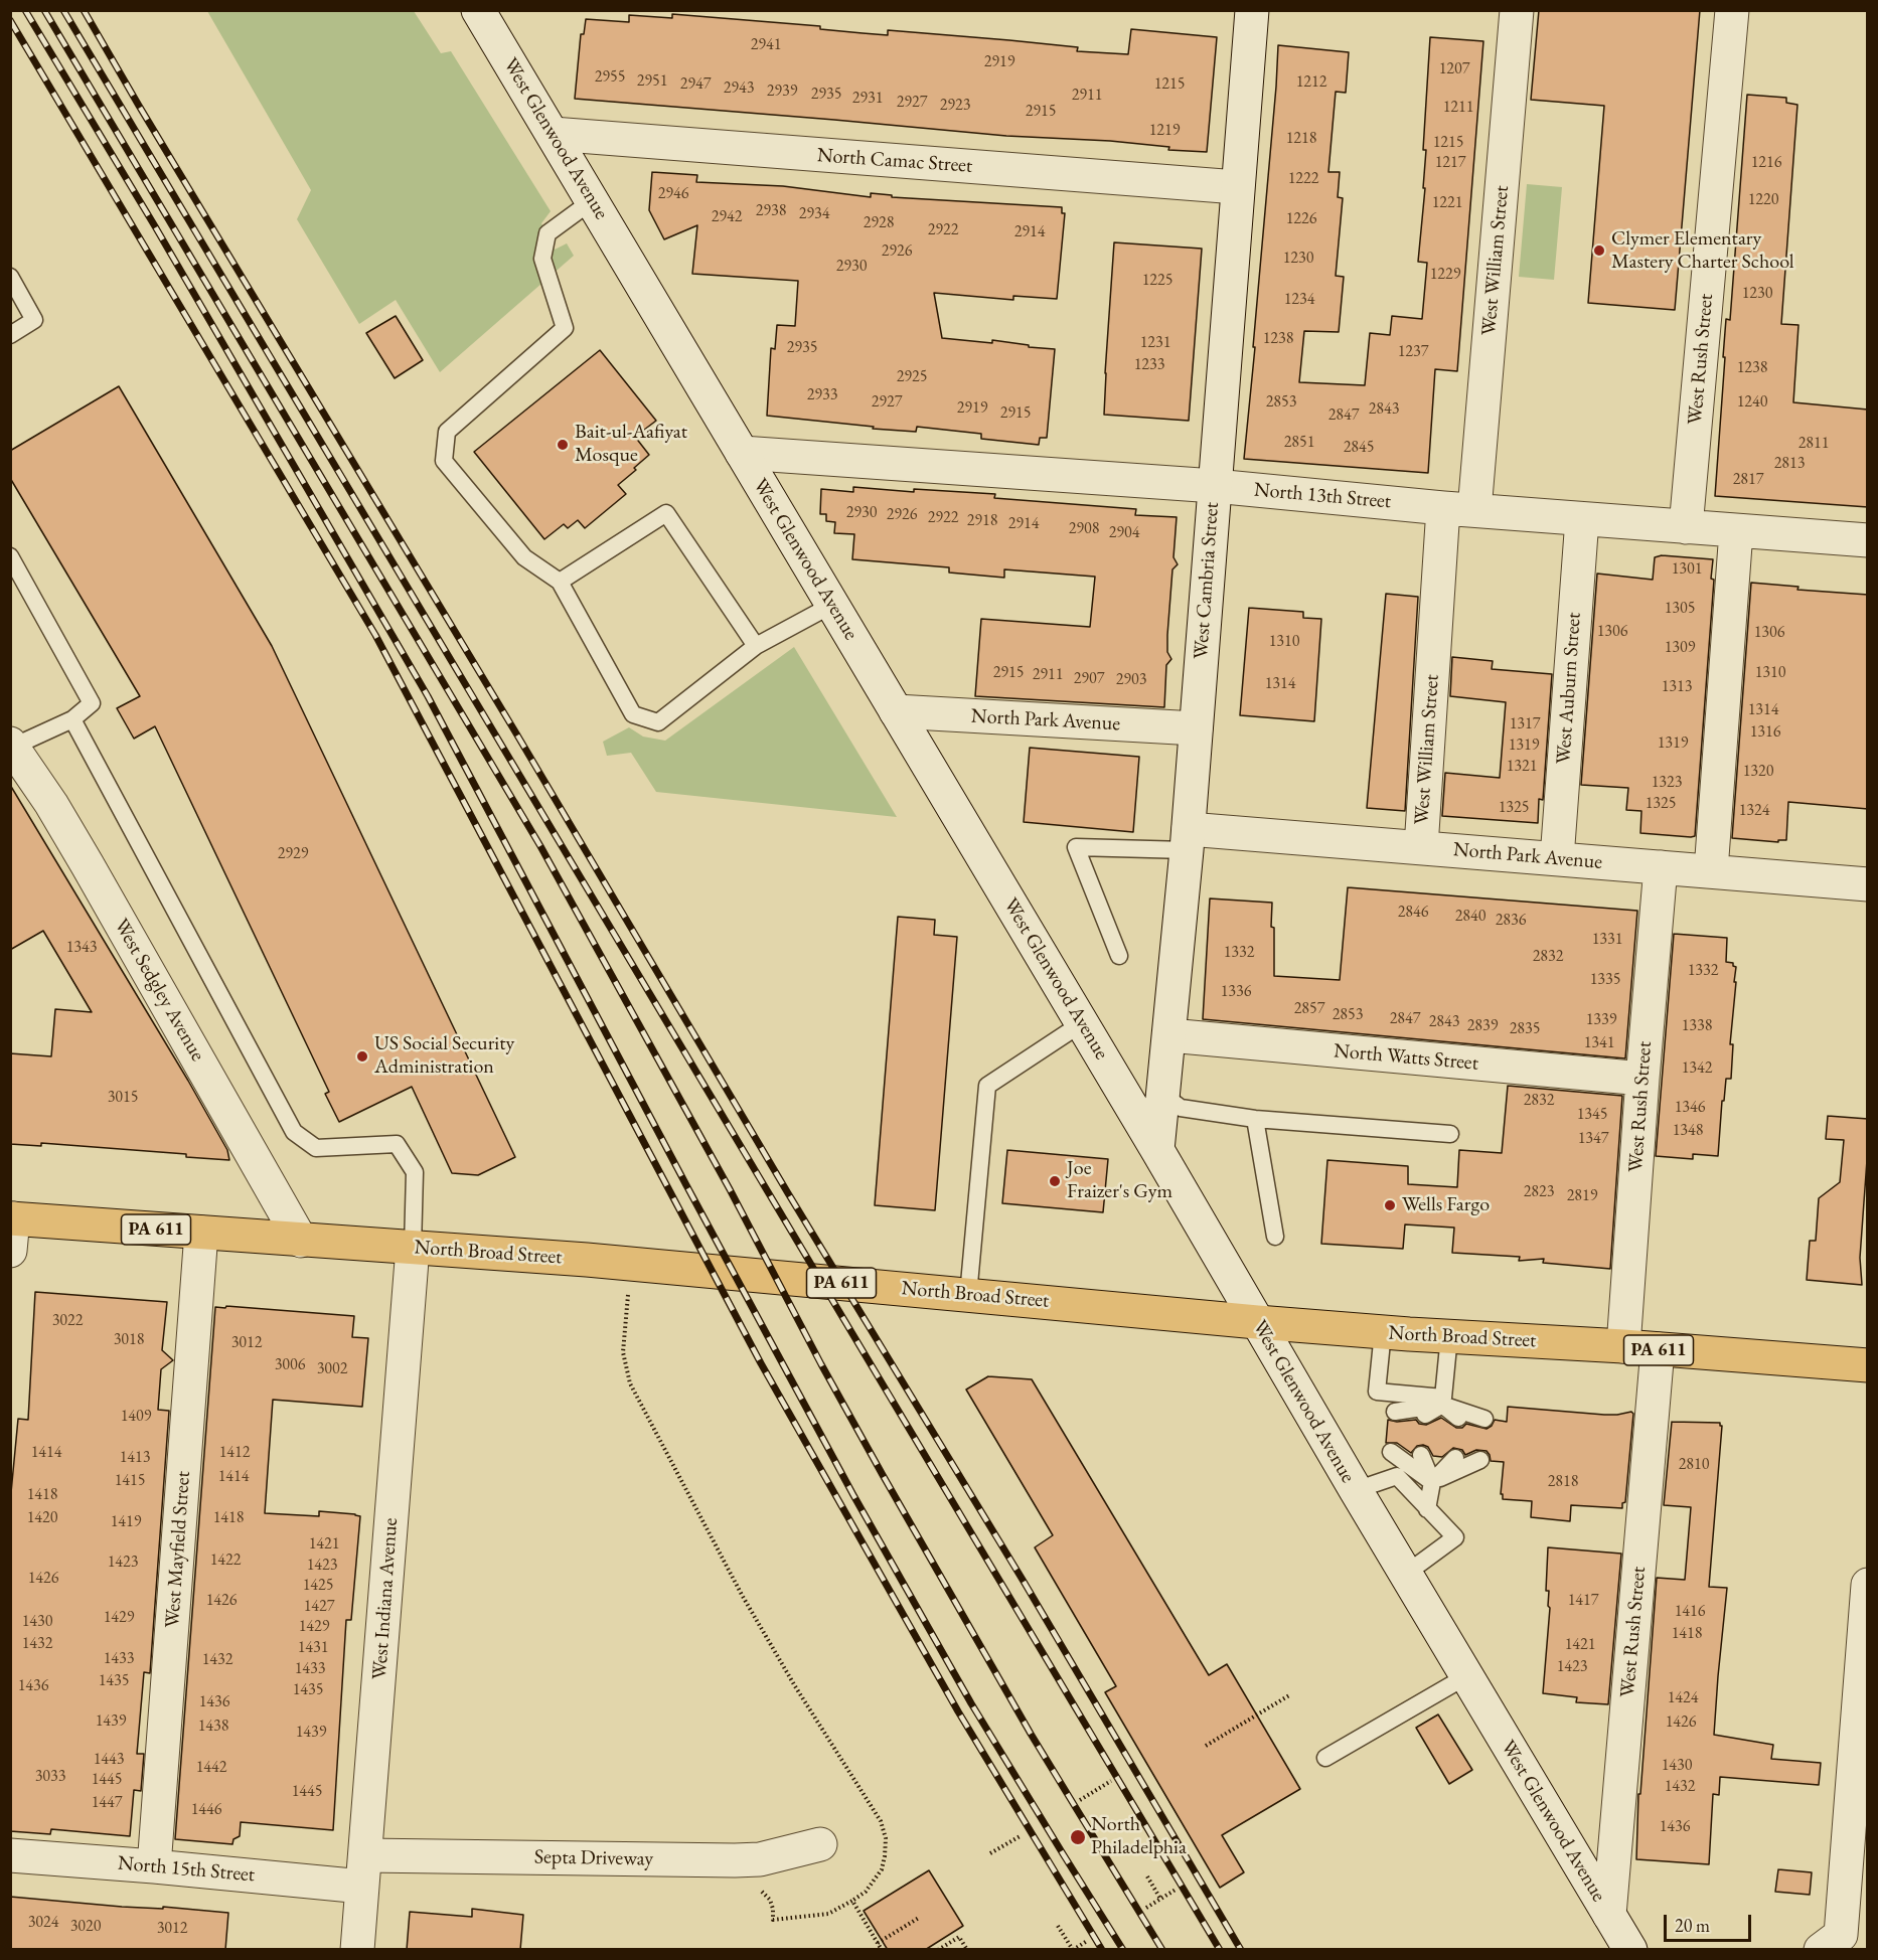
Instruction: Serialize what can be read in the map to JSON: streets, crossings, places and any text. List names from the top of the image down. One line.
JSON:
{"streets":{"main road":["PA 611","North Broad Street"],"street":["West Glenwood Avenue","North Camac Street","West William Street","West Rush Street","North 13th Street","West Cambria Street","West Auburn Street","North Park Avenue","West Sedgley Avenue","North Watts Street","West Mayfield Street","West Indiana Avenue","Septa Driveway","North 15th Street"]},"crossings":[["West Glenwood Avenue","North Camac Street"],["West Glenwood Avenue","West Rush Street"],["West Glenwood Avenue","North 13th Street"],["West Glenwood Avenue","West Cambria Street"],["West Glenwood Avenue","North Park Avenue"],["West Glenwood Avenue","North Broad Street"],["North Camac Street","West Cambria Street"],["West William Street","North 13th Street"],["West William Street","North Park Avenue"],["West Rush Street","North 13th Street"],["West Rush Street","North Park Avenue"],["West Rush Street","North Watts Street"],["West Rush Street","North Broad Street"],["North 13th Street","West Cambria Street"],["North 13th Street","West Auburn Street"],["West Cambria Street","North Park Avenue"],["West Cambria Street","North Watts Street"],["West Auburn Street","North Park Avenue"],["West Sedgley Avenue","North Broad Street"],["North Broad Street","West Mayfield Street"],["North Broad Street","West Indiana Avenue"],["West Mayfield Street","North 15th Street"],["West Indiana Avenue","Septa Driveway"],["West Indiana Avenue","North 15th Street"],["Septa Driveway","North 15th Street"]],"places":["Clymer Elementary Mastery Charter School","Bait-ul-Aafiyat Mosque","US Social Security Administration","Joe Fraizer's Gym","Wells Fargo","North Philadelphia"],"house_numbers":["2941","2919","1207","2955","2951","1212","2947","1215","2943","2939","2935","2911","2931","2927","2923","1211","2915","1219","1218","1215","1217","1216","1222","2946","1220","1221","2938","2934","2942","1226","2928","2922","2914","2926","1230","2930","1229","1225","1230","1234","1238","1231","2935","1237","1233","1238","2925","2933","2927","2853","1240","2919","2843","2915","2847","2851","2811","2845","2813","2817","2930","2926","2922","2918","2914","2908","2904","1301","1305","1306","1306","1310","1309","2915","1310","2911","2907","2903","1314","1313","1314","1317","1316","1319","1319","1321","1320","1323","1325","1325","1324","2929","2846","2840","2836","1331","1343","1332","2832","1332","1335","1336","2857","2853","2847","1339","2843","2839","1338","2835","1341","1342","3015","2832","1346","1345","1348","1347","2823","2819","3022","3018","3012","3006","3002","1409","1414","1412","1413","2810","1414","1415","2818","1418","1420","1418","1419","1421","1422","1423","1423","1426","1425","1426","1417","1427","1416","1429","1430","1429","1418","1432","1421","1431","1433","1432","1423","1433","1435","1436","1435","1424","1436","1439","1426","1438","1439","1443","1430","1442","3033","1445","1432","1445","1447","1446","1436","3024","3020","3012"],"scale_bar":"20 m"}
